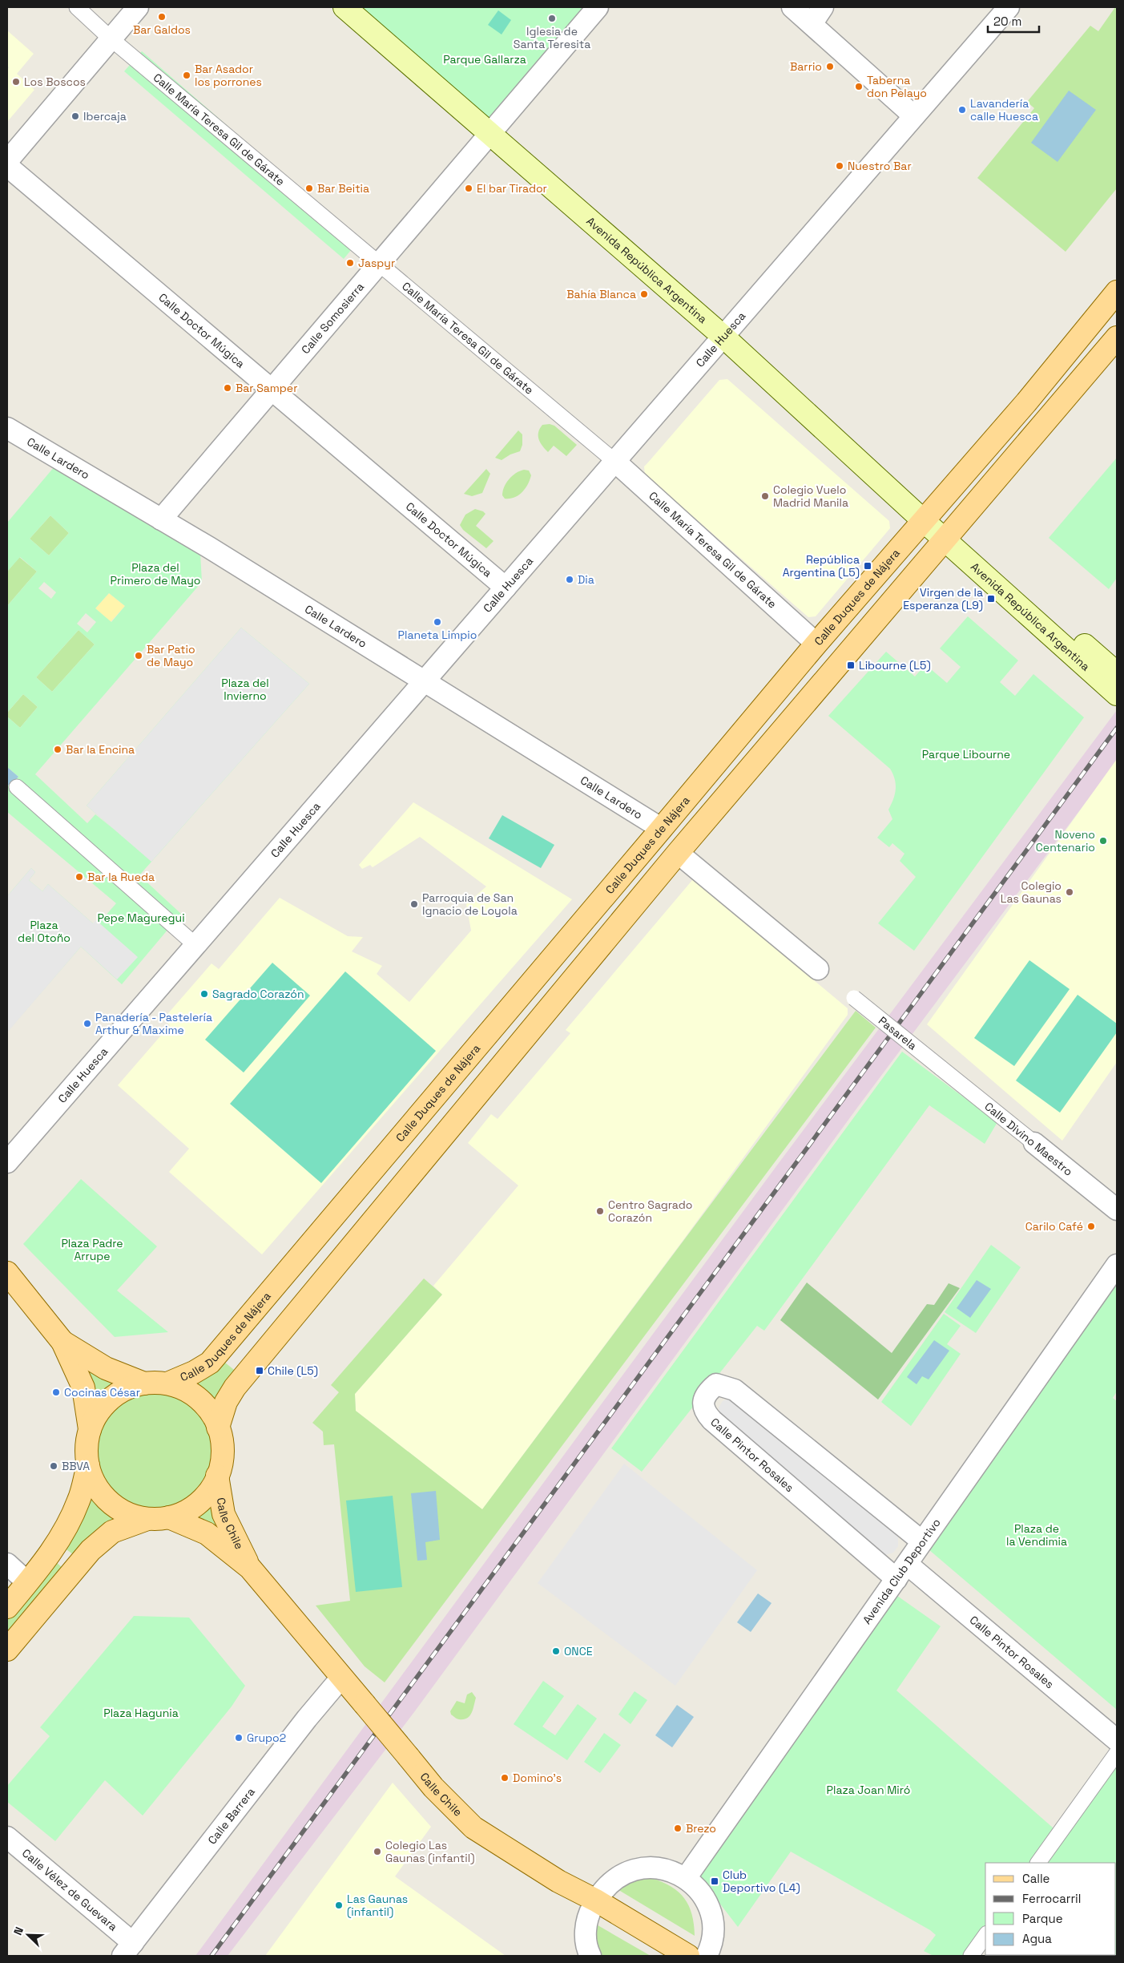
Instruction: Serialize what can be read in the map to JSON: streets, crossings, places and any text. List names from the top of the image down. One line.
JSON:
{"streets":{"main road":["Avenida República Argentina","Calle Duques de Nájera","Calle Chile"],"street":["Calle María Teresa Gil de Gárate","Calle Somosierra","Calle Doctor Múgica","Calle Huesca","Calle Lardero","Pasarela","Calle Divino Maestro","Calle Pintor Rosales","Avenida Club Deportivo","Calle Barrera","Calle Vélez de Guevara"]},"crossings":[["Calle María Teresa Gil de Gárate","Calle Somosierra"],["Calle María Teresa Gil de Gárate","Calle Huesca"],["Calle María Teresa Gil de Gárate","Calle Duques de Nájera"],["Avenida República Argentina","Calle Somosierra"],["Avenida República Argentina","Calle Huesca"],["Avenida República Argentina","Calle Duques de Nájera"],["Calle Somosierra","Calle Doctor Múgica"],["Calle Somosierra","Calle Lardero"],["Calle Doctor Múgica","Calle Huesca"],["Calle Huesca","Calle Lardero"],["Calle Lardero","Calle Duques de Nájera"],["Calle Duques de Nájera","Calle Chile"],["Pasarela","Calle Divino Maestro"],["Calle Pintor Rosales","Avenida Club Deportivo"],["Calle Chile","Calle Barrera"],["Calle Barrera","Calle Vélez de Guevara"]],"parks":["Parque Gallarza","Plaza del Primero de Mayo","Plaza del Invierno","Parque Libourne","Pepe Maguregui","Plaza del Otoño","Plaza Padre Arrupe","Plaza de la Vendimia","Plaza Hagunia","Plaza Joan Miró"],"places":{"other":["Bar Galdos","Iglesia de Santa Teresita","Barrio","Bar Asador los porrones","Los Boscos","Taberna don Pelayo","Lavandería calle Huesca","Ibercaja","Nuestro Bar","Bar Beitia","El bar Tirador","Jaspyr","Bahía Blanca","Bar Samper","Colegio Vuelo Madrid Manila","Dia","Planeta Limpio","Bar Patio de Mayo","Bar la Encina","Noveno Centenario","Bar la Rueda","Colegio Las Gaunas","Parroquia de San Ignacio de Loyola","Sagrado Corazón","Panadería - Pastelería Arthur & Maxime","Centro Sagrado Corazón","Carilo Café","Cocinas César","BBVA","ONCE","Grupo2","Domino's","Brezo","Colegio Las Gaunas (infantil)","Las Gaunas (infantil)"],"transit":["República Argentina (L5)","Virgen de la Esperanza (L9)","Libourne (L5)","Chile (L5)","Club Deportivo (L4)"]},"legend":["Calle","Ferrocarril","Parque","Agua"],"scale_bar":"20 m","north":"top left"}
